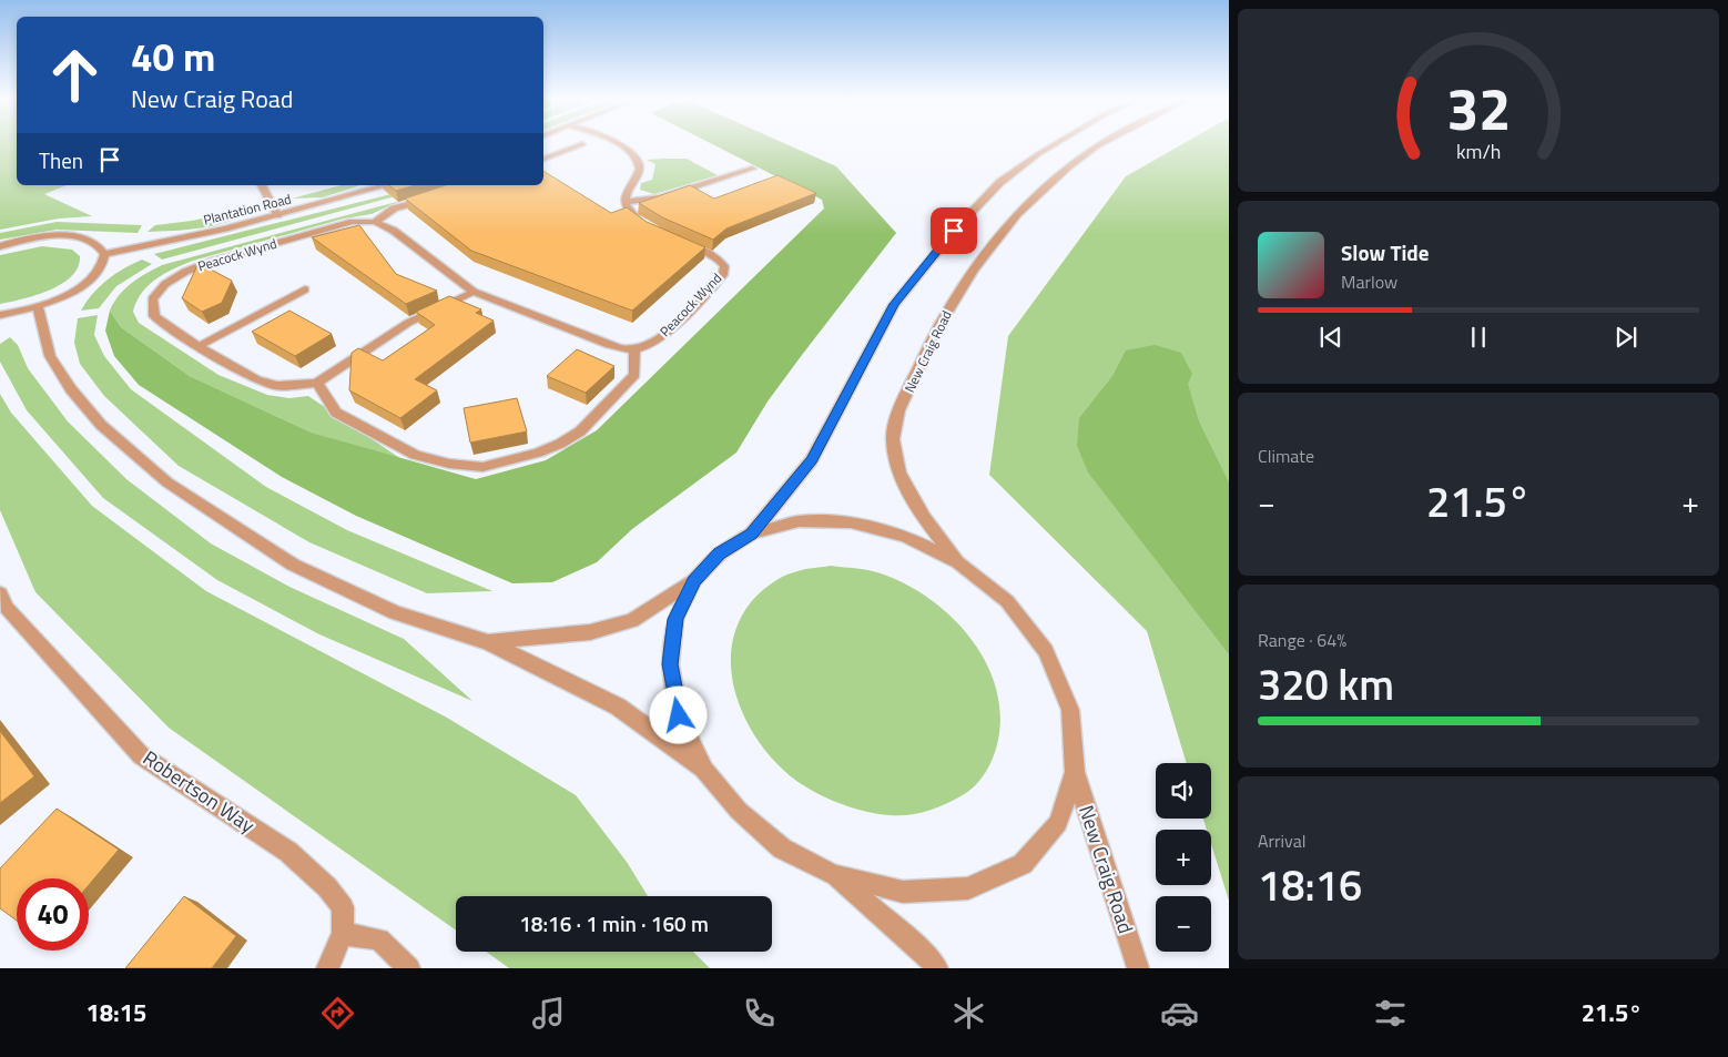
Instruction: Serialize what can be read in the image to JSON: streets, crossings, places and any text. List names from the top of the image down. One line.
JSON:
{"streets":{"street":["Plantation Road","Peacock Wynd","New Craig Road","Robertson Way"]},"page":{"turn":["40 m","New Craig Road"],"then":"Then","song":["Slow Tide","Marlow"],"tile":["Climate",["Range · 64%","320 km"],["Arrival","18:16"]],"heat":["−","21.5°","+"],"map_buttons":["+","−"],"limit":"40","trip":"18:16 · 1 min · 160 m","tabs":["18:15","21.5°"],"gauge":["32","km/h"]}}
